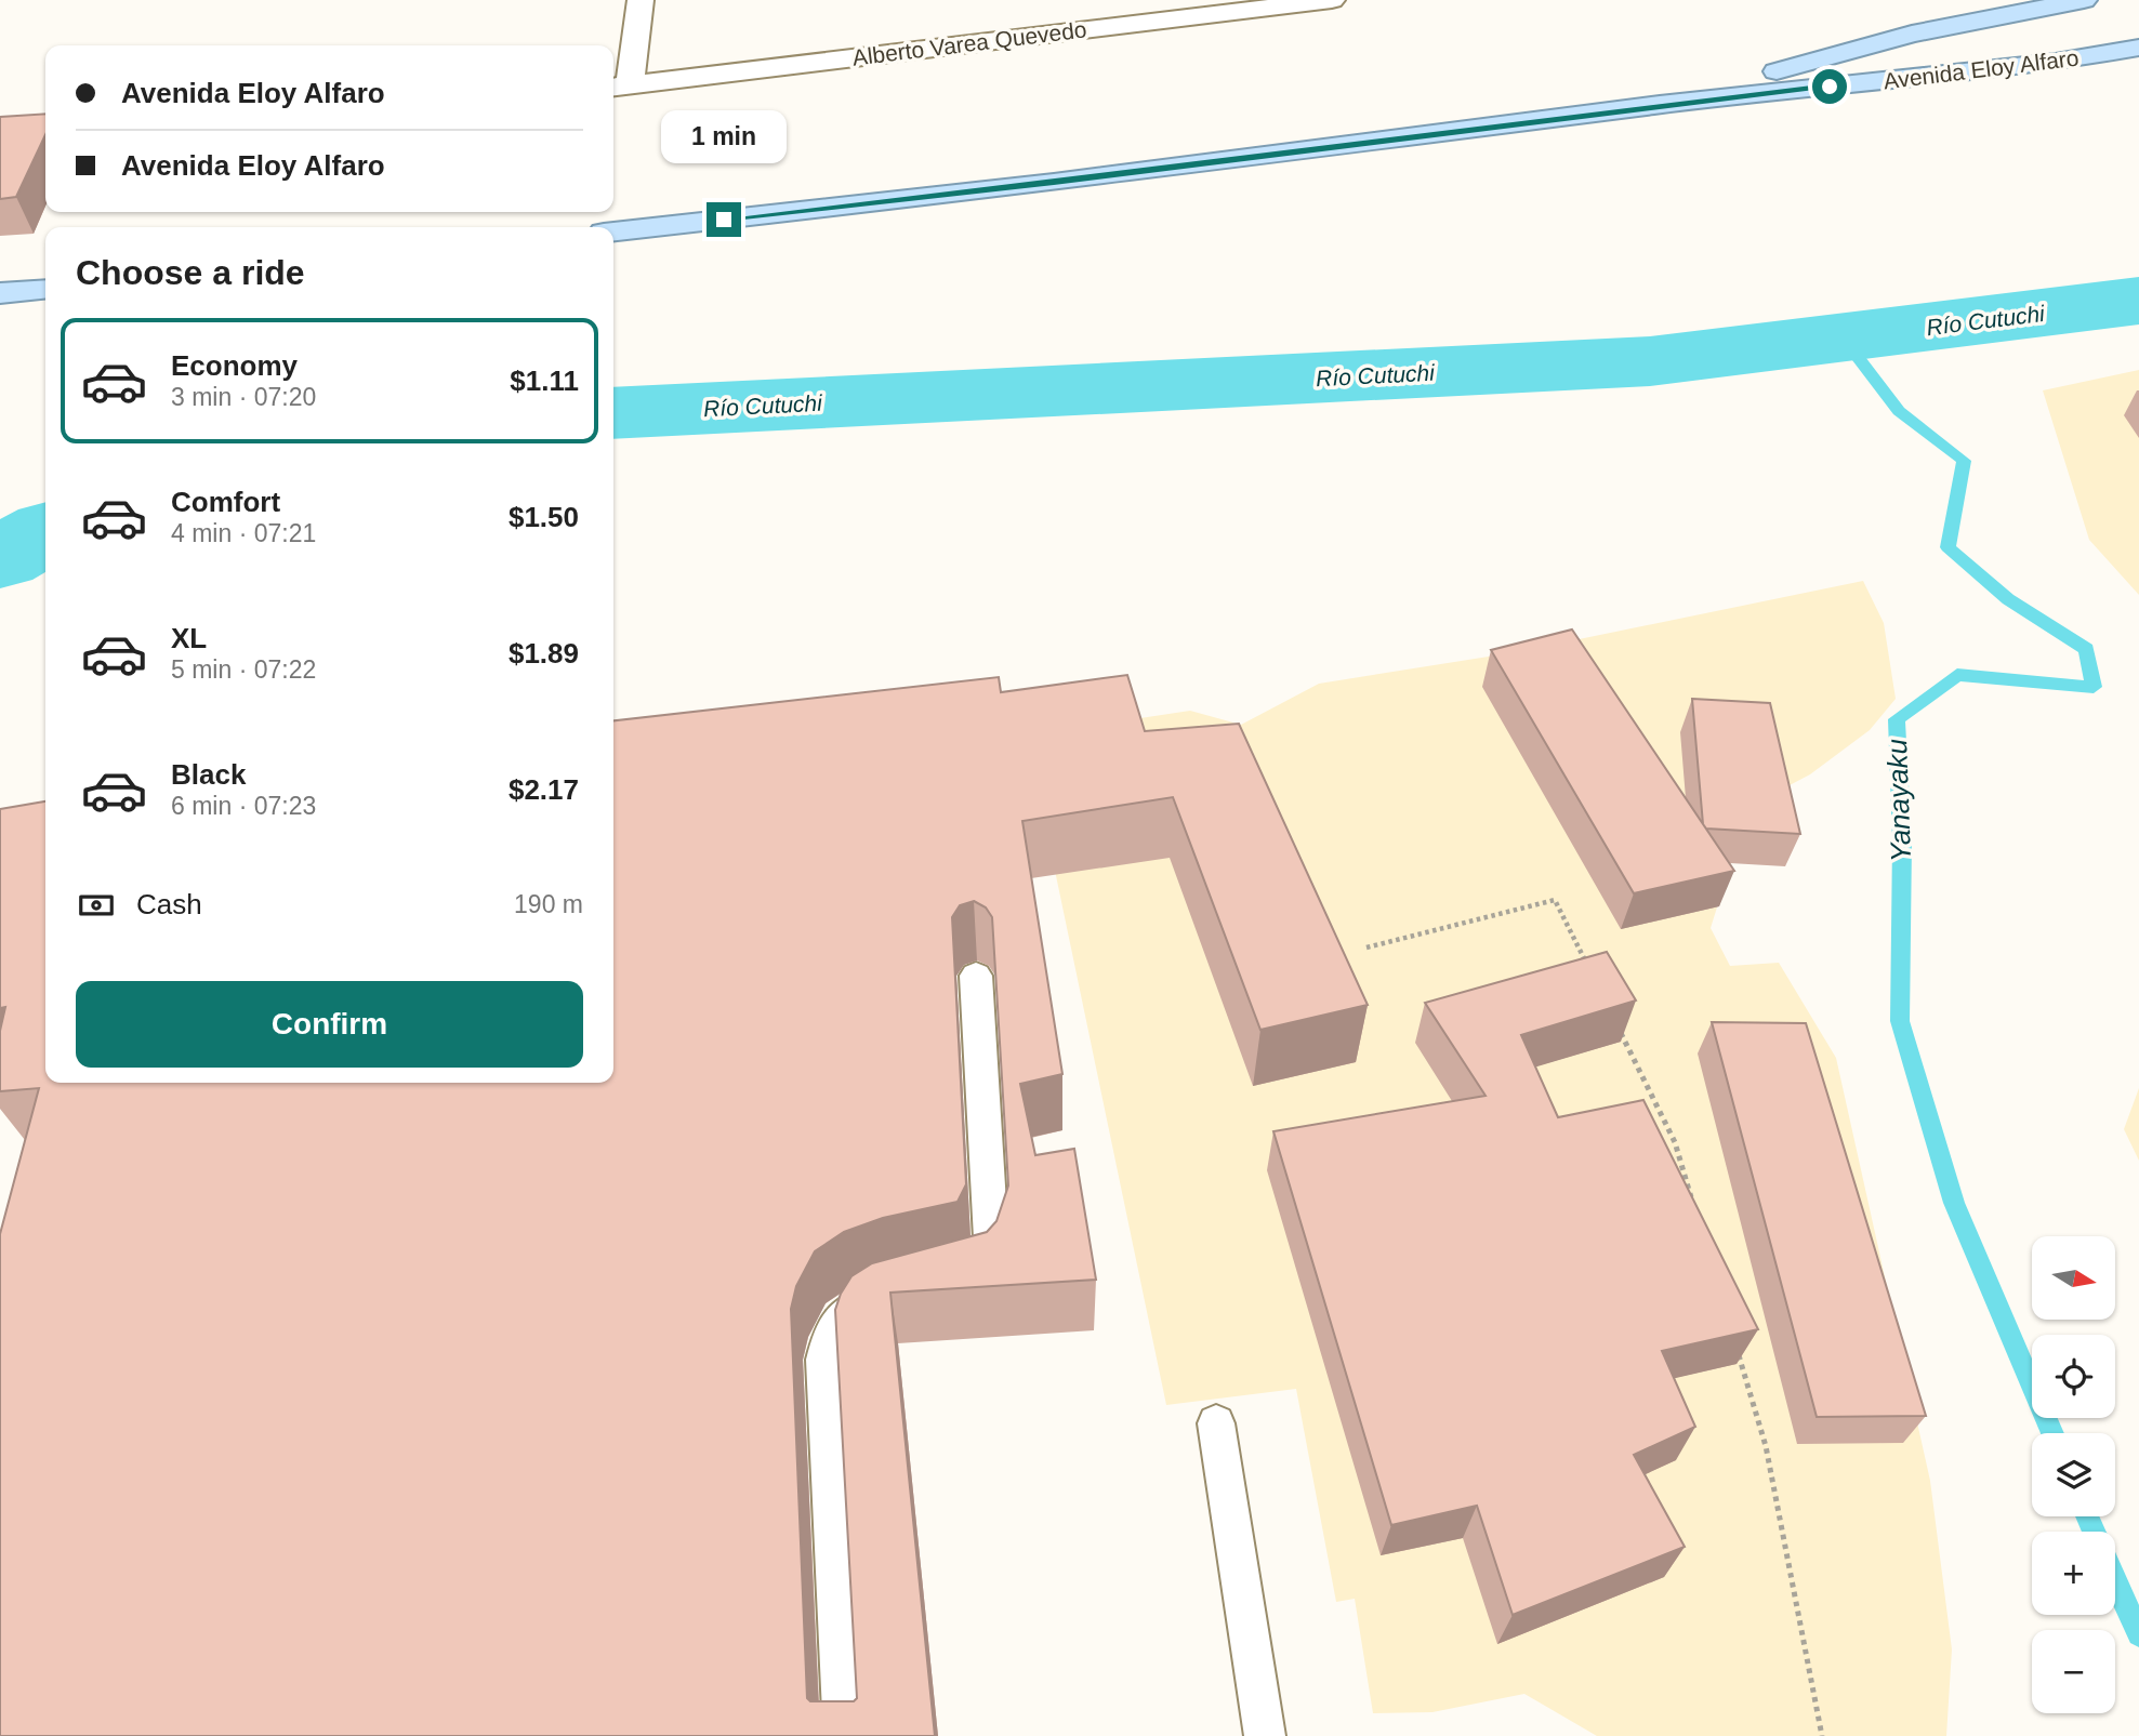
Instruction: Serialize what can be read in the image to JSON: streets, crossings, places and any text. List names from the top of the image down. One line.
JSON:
{"streets":{"main road":["Avenida Eloy Alfaro"],"street":["Alberto Varea Quevedo"]},"water":["Río Cutuchi","Yanayaku"],"north":"right","page":{"banner":["Avenida Eloy Alfaro","Avenida Eloy Alfaro"],"bubble":"1 min","heading":"Choose a ride","list":[{"name":"Economy","note":"3 min · 07:20","value":"$1.11"},{"name":"Comfort","note":"4 min · 07:21","value":"$1.50"},{"name":"XL","note":"5 min · 07:22","value":"$1.89"},{"name":"Black","note":"6 min · 07:23","value":"$2.17"}],"pay":["Cash","190 m"],"buttons":"Confirm","map_buttons":["+","−"]}}
